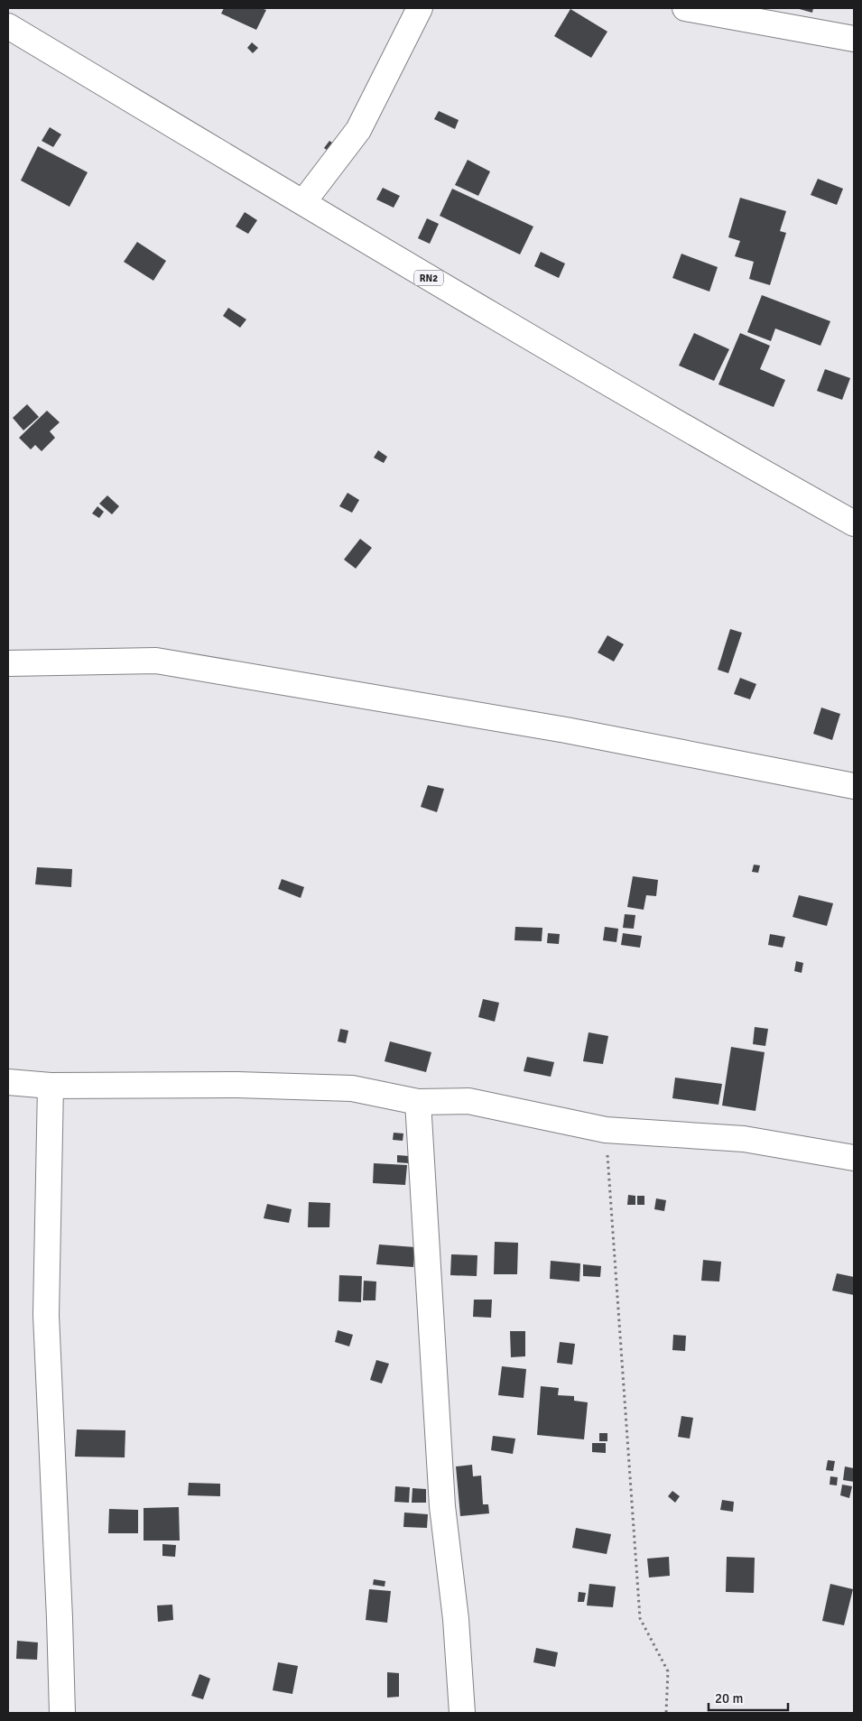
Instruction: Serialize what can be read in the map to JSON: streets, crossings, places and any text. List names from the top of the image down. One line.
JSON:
{"streets":{"main road":["RN2"]},"scale_bar":"20 m"}
